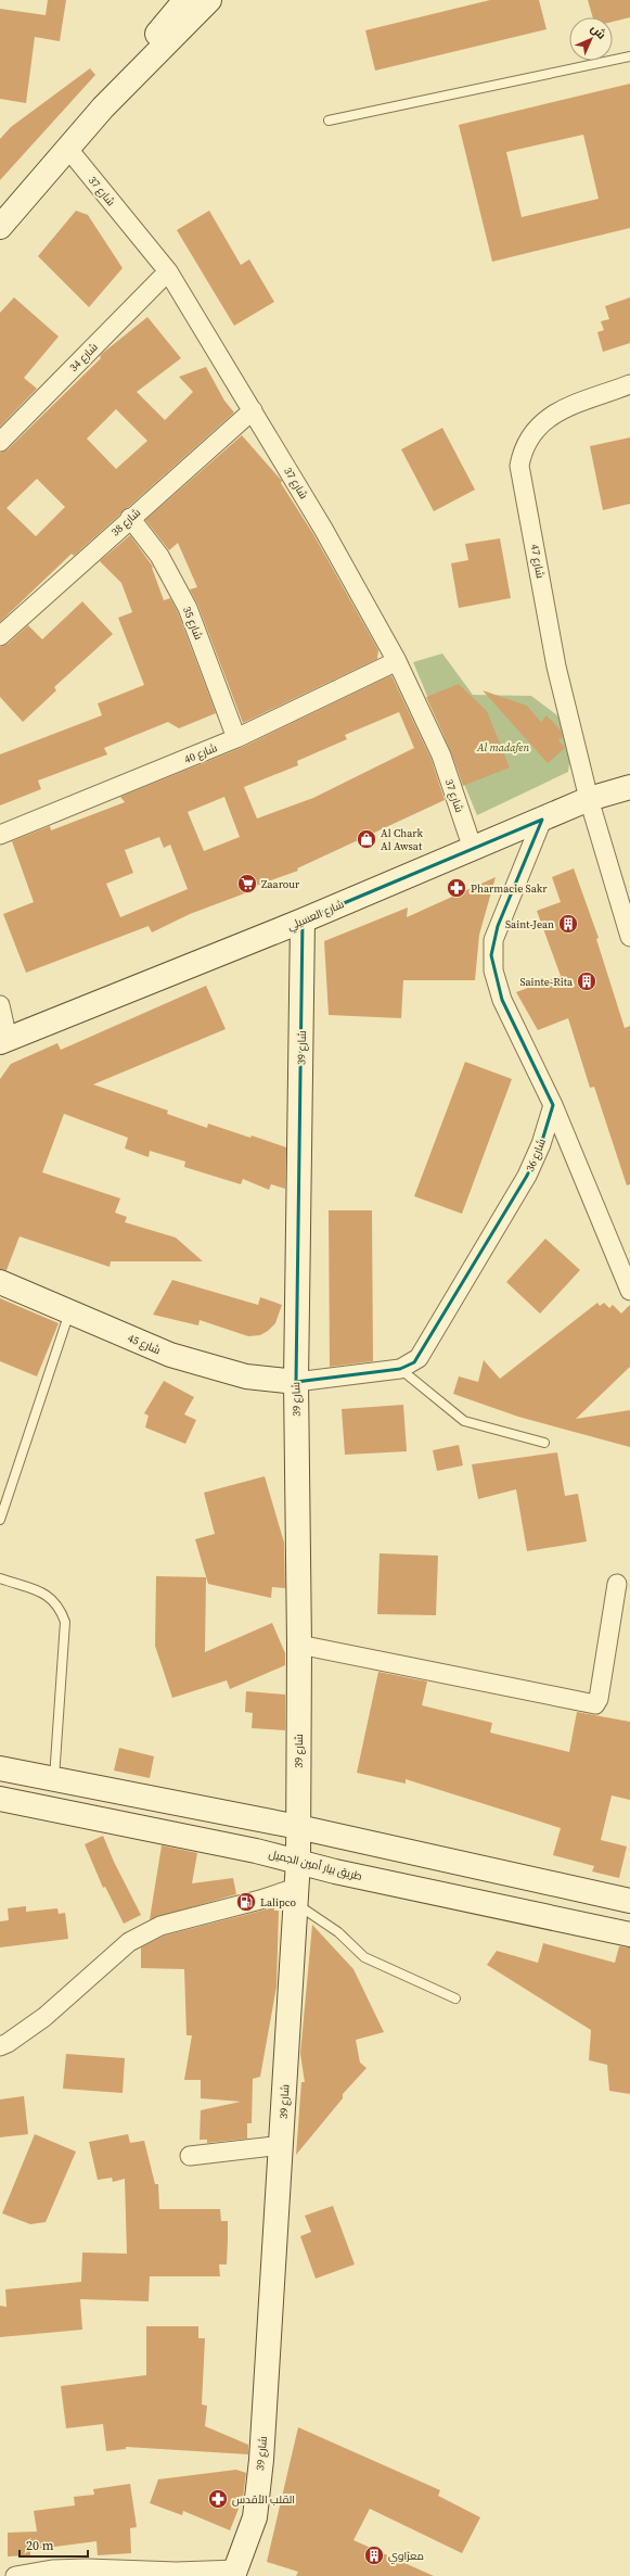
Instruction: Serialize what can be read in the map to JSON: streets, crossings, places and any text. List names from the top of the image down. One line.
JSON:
{"streets":{"street":["شارع 37","شارع 34","شارع 38","شارع 47","شارع 35","شارع 40","شارع العسيلي","شارع 39","شارع 36","شارع 45","طريق بيار أمين الجميل"]},"crossings":[["شارع 37","شارع 34"],["شارع 37","شارع 38"],["شارع 37","شارع 40"],["شارع 37","شارع العسيلي"],["شارع 38","شارع 35"],["شارع 47","شارع العسيلي"],["شارع 35","شارع 40"],["شارع العسيلي","شارع 39"],["شارع 39","شارع 36"],["شارع 39","شارع 45"],["شارع 39","طريق بيار أمين الجميل"],["شارع 36","شارع 45"]],"parks":["Al madafen"],"places":{"shop":["Al Chark Al Awsat"],"supermarket":["Zaarour"],"pharmacy":["Pharmacie Sakr","القلب الأقدس"],"building":["Saint-Jean","Sainte-Rita","معرّاوي"],"fuel station":["Lalipco"]},"scale_bar":"20 m","north":"top right"}
